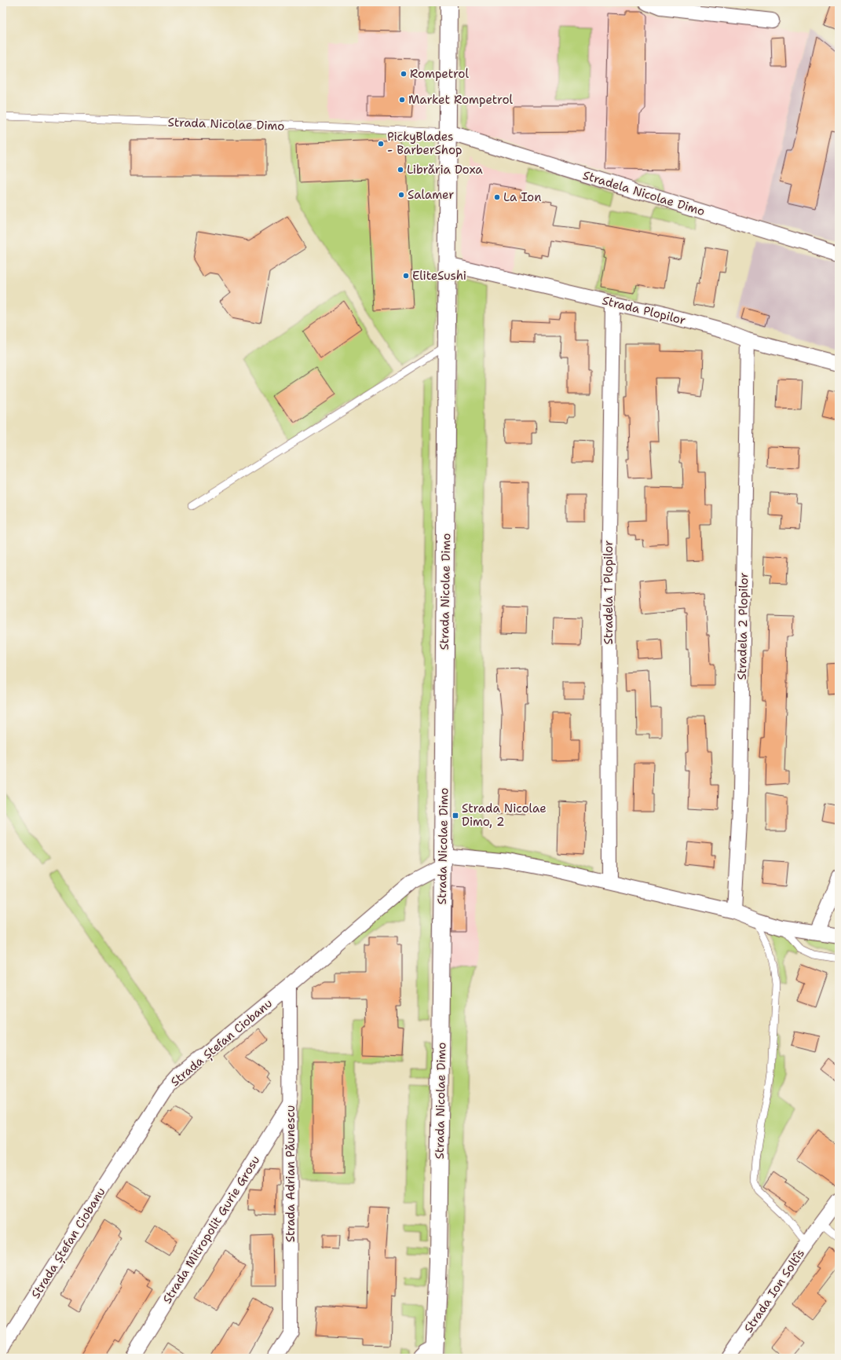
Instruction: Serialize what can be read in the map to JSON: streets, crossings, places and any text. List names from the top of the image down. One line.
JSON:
{"streets":{"street":["Strada Nicolae Dimo","Stradela Nicolae Dimo","Strada Plopilor","Stradela 1 Plopilor","Stradela 2 Plopilor","Strada Ștefan Ciobanu","Strada Adrian Păunescu","Strada Mitropolit Gurie Grosu","Strada Ion Soltîs"]},"crossings":[["Strada Nicolae Dimo","Stradela Nicolae Dimo"],["Strada Nicolae Dimo","Strada Plopilor"],["Strada Nicolae Dimo","Strada Ștefan Ciobanu"],["Strada Plopilor","Stradela 1 Plopilor"],["Strada Plopilor","Stradela 2 Plopilor"],["Strada Ștefan Ciobanu","Strada Adrian Păunescu"],["Strada Adrian Păunescu","Strada Mitropolit Gurie Grosu"]],"places":{"other":["Rompetrol","Market Rompetrol","PickyBlades - BarberShop","Librăria Doxa","Salamer","La Ion","EliteSushi"],"transit":["Strada Nicolae Dimo, 2"]}}
